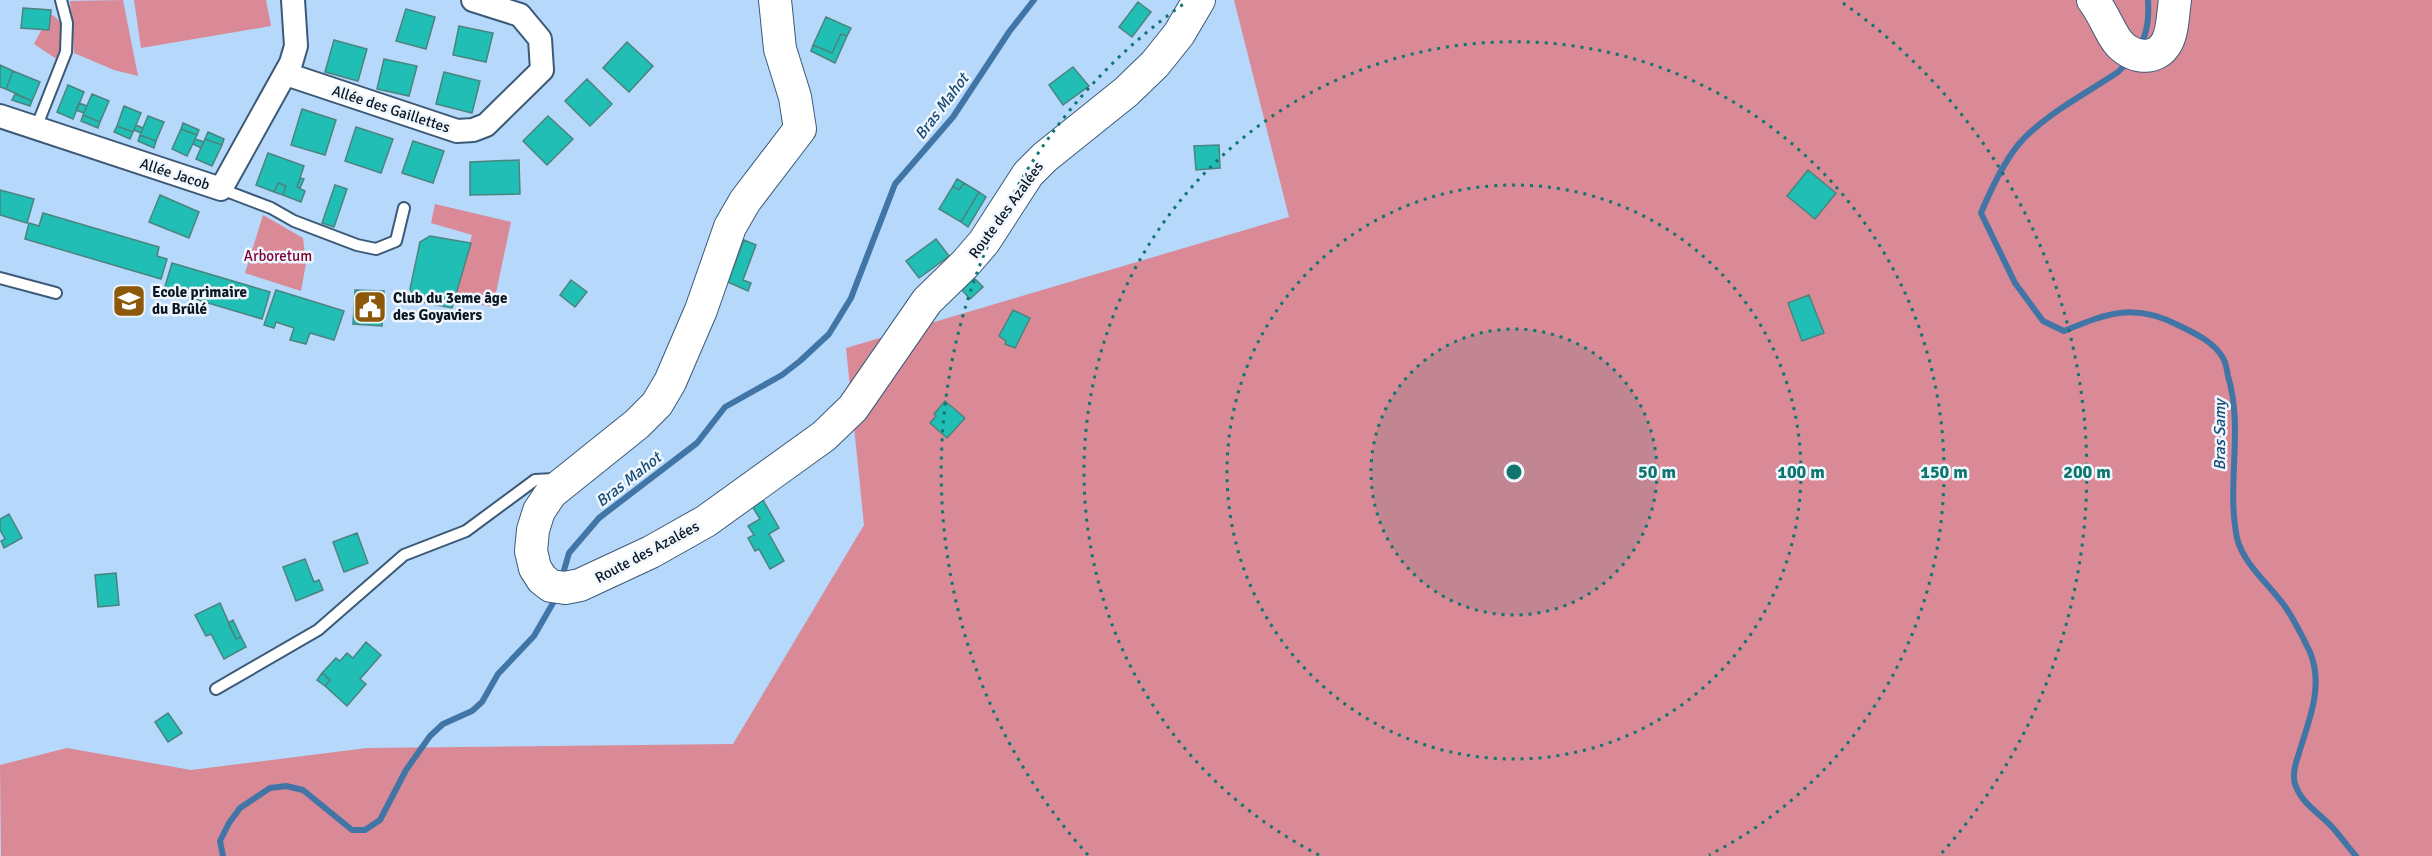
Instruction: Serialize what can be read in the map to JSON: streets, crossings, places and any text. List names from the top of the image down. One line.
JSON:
{"streets":{"main road":["Route des Azalées"],"street":["Allée des Gaillettes","Allée Jacob"]},"crossings":[["Allée des Gaillettes","Allée Jacob"]],"water":["Bras Mahot","Bras Samy"],"parks":["Arboretum"],"places":{"school or university":["Ecole primaire du Brûlé"],"public building":["Club du 3eme âge des Goyaviers"]},"rings":["50 m","100 m","150 m","200 m"]}
